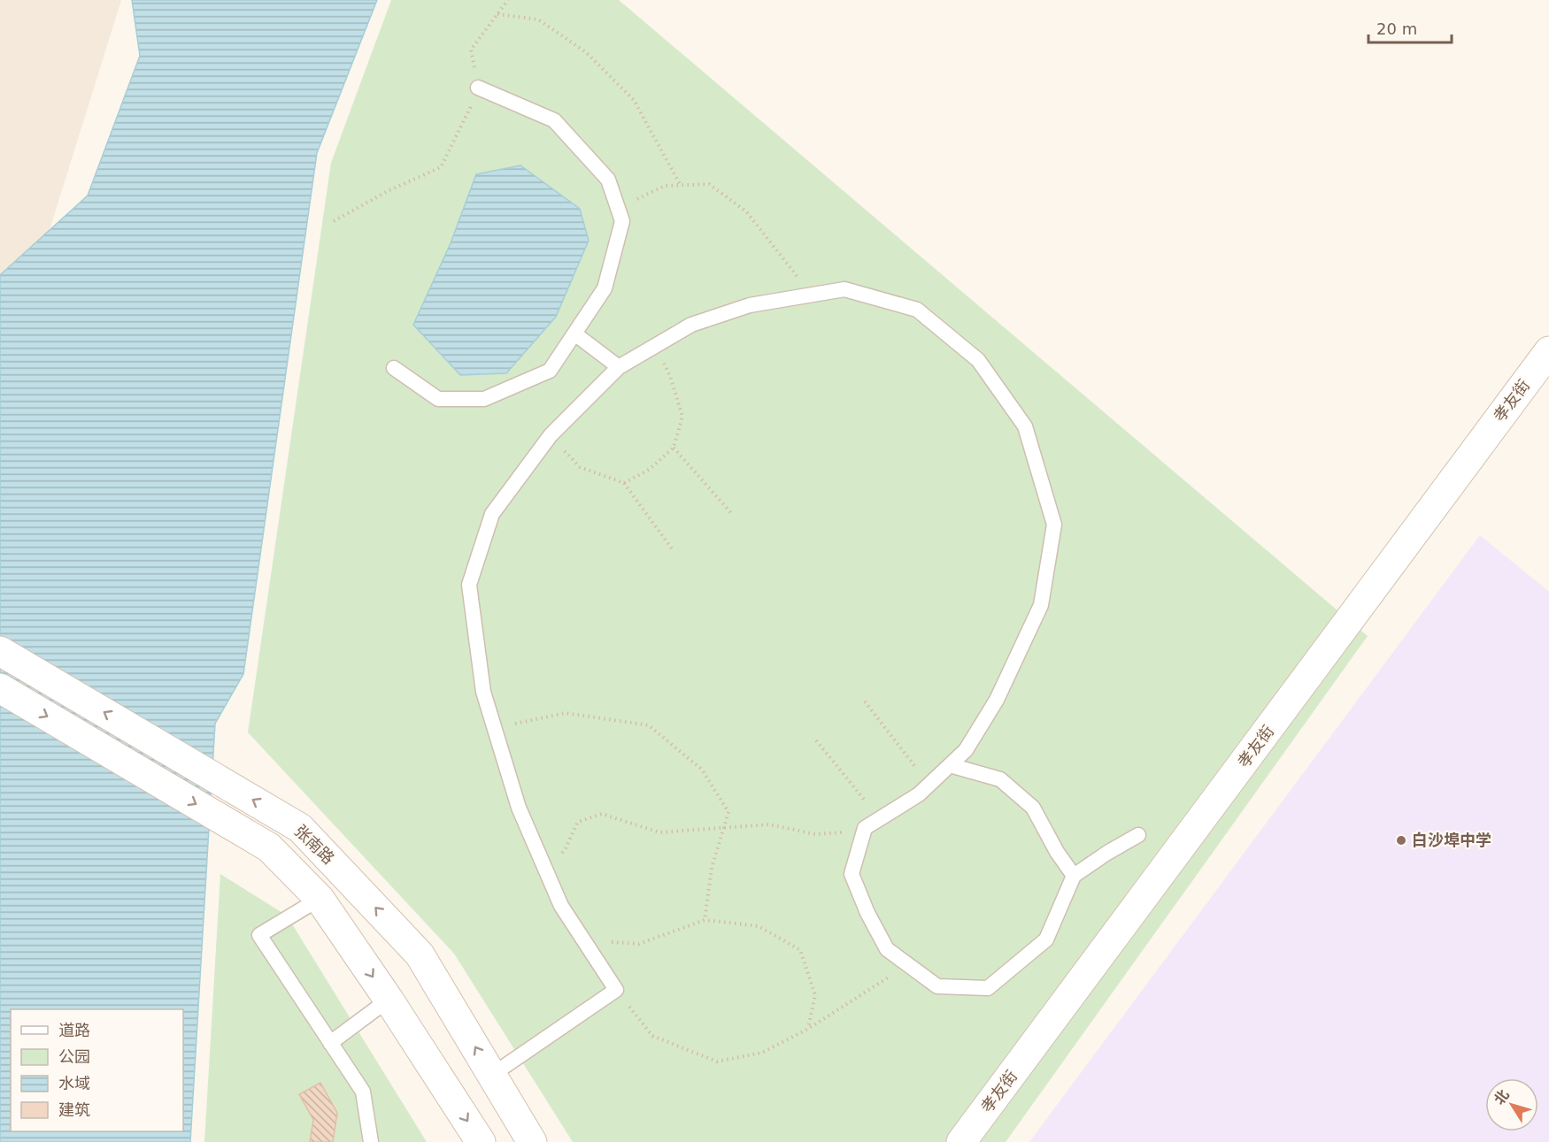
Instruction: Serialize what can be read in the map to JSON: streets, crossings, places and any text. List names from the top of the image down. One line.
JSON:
{"streets":{"main road":["孝友街","张南路"]},"places":["白沙埠中学"],"legend":["道路","公园","水域","建筑"],"scale_bar":"20 m","north":"top left"}
